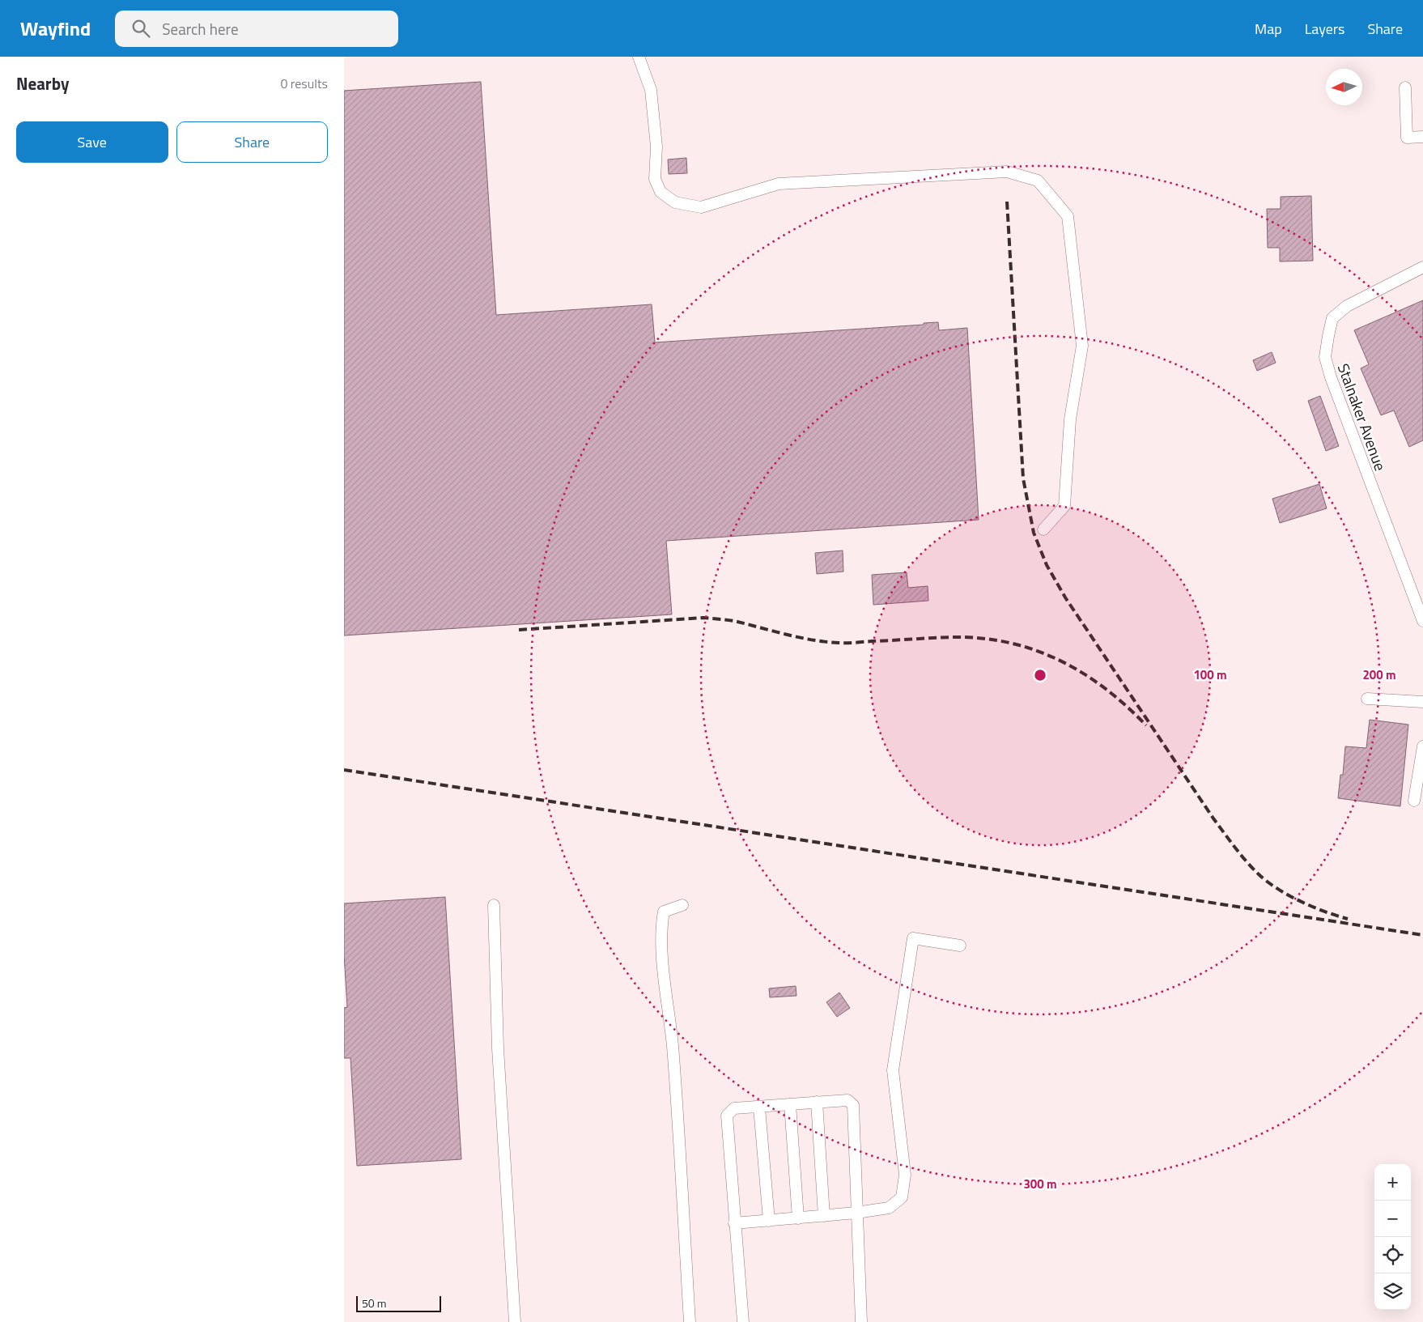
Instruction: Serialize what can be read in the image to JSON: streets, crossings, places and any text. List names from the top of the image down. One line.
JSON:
{"streets":{"street":["Stalnaker Avenue"]},"scale_bar":"50 m","north":"left","page":{"header":"Wayfind","search":"Search here","nav":["Map","Layers","Share"],"heading":["Nearby","0 results"],"buttons":["Save","Share"],"map_buttons":["+","−"],"scale":"50 m"},"rings":["100 m","200 m","300 m"]}
